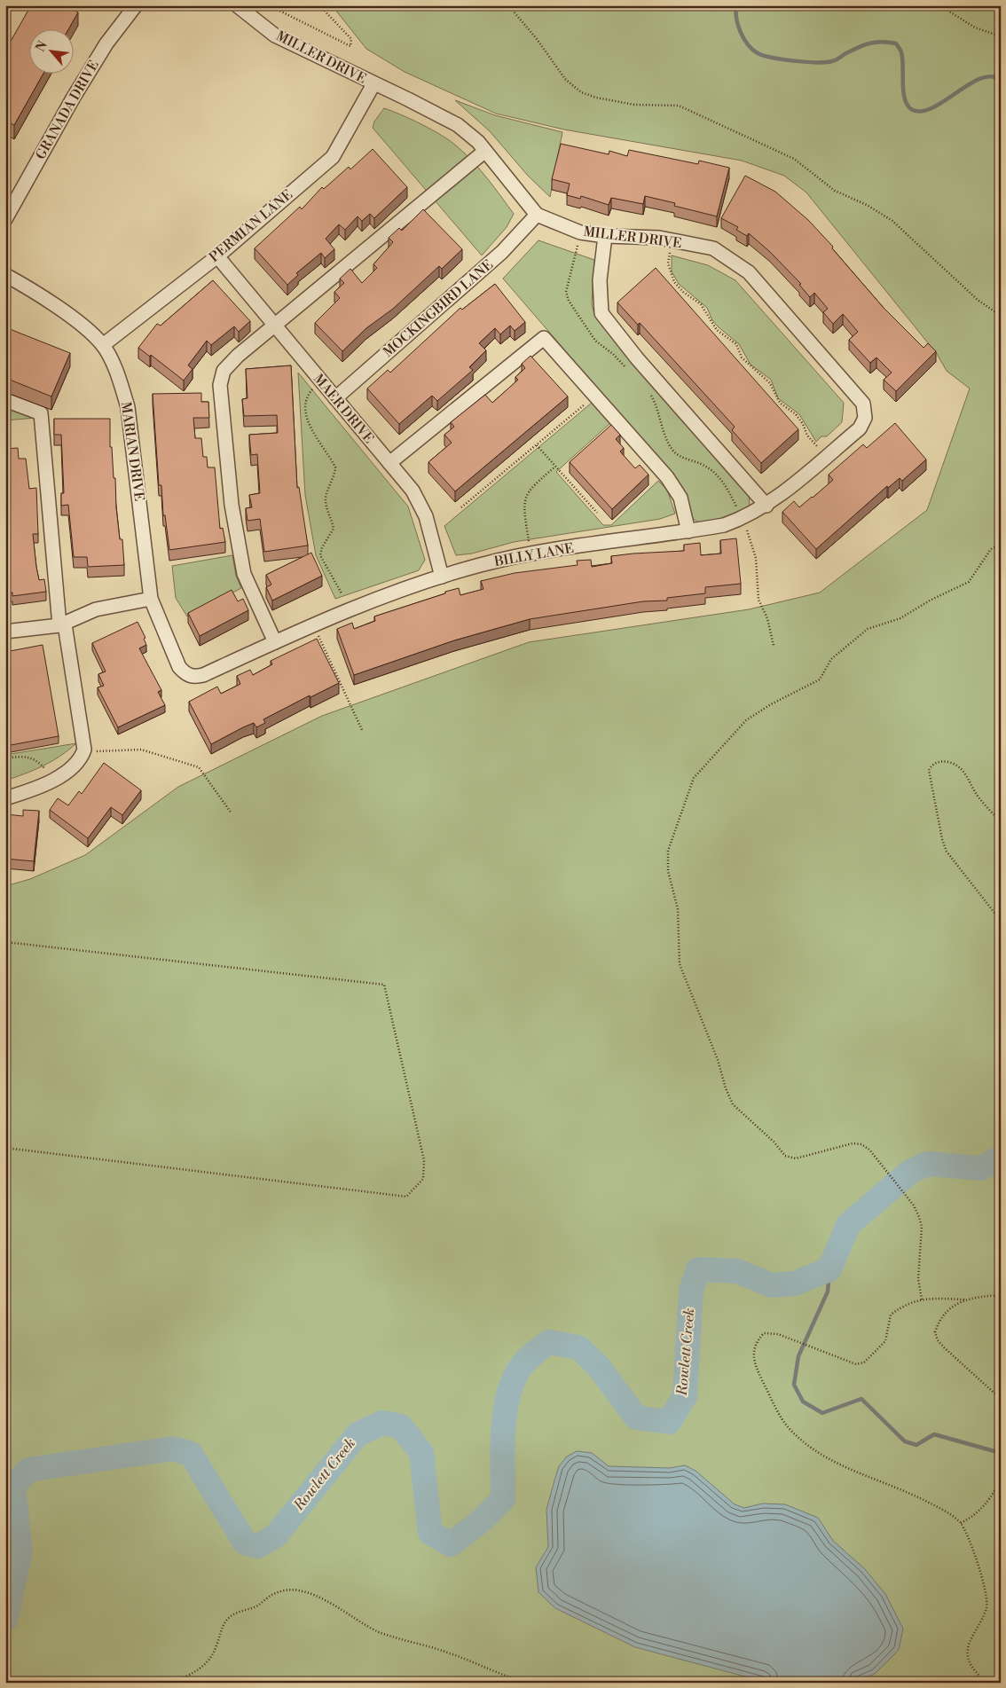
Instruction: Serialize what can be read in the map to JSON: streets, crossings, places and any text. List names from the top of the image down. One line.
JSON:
{"streets":{"street":["MILLER DRIVE","GRANADA DRIVE","PERMIAN LANE","MOCKINGBIRD LANE","MAER DRIVE","MARIAN DRIVE","BILLY LANE"]},"crossings":[["MILLER DRIVE","PERMIAN LANE"],["MILLER DRIVE","MOCKINGBIRD LANE"],["MILLER DRIVE","BILLY LANE"],["PERMIAN LANE","MAER DRIVE"],["PERMIAN LANE","MARIAN DRIVE"],["MOCKINGBIRD LANE","MAER DRIVE"],["MAER DRIVE","BILLY LANE"],["MARIAN DRIVE","BILLY LANE"]],"water":["Rowlett Creek"],"north":"top left"}
